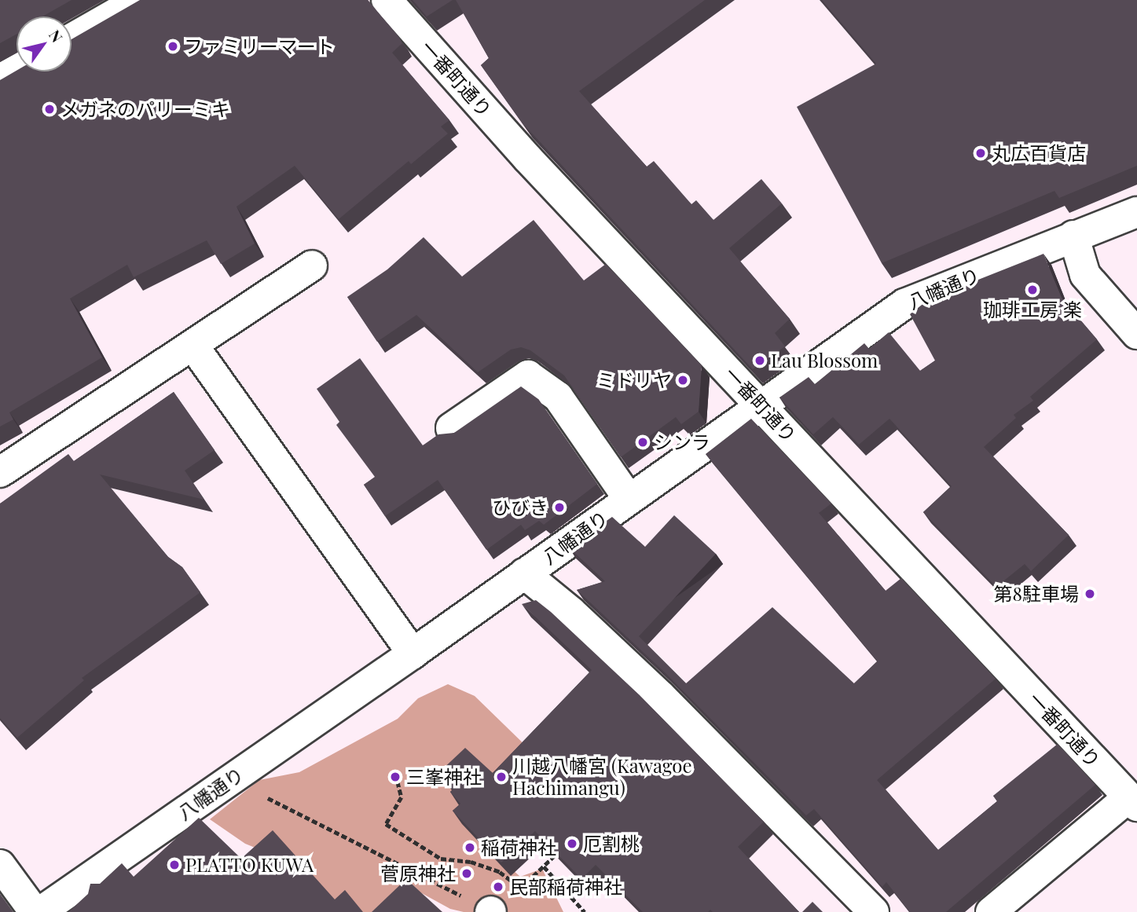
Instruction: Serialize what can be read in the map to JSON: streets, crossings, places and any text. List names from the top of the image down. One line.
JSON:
{"streets":{"street":["一番町通り","八幡通り"]},"crossings":[["一番町通り","八幡通り"]],"places":["ファミリーマート","メガネのパリーミキ","丸広百貨店","珈琲工房 楽","Lau Blossom","ミドリヤ","シンラ","ひびき","第8駐車場","三峯神社","川越八幡宮 (Kawagoe Hachimangu)","厄割桃","稲荷神社","PLATTO KUWA","菅原神社","民部稲荷神社"],"north":"top right"}
